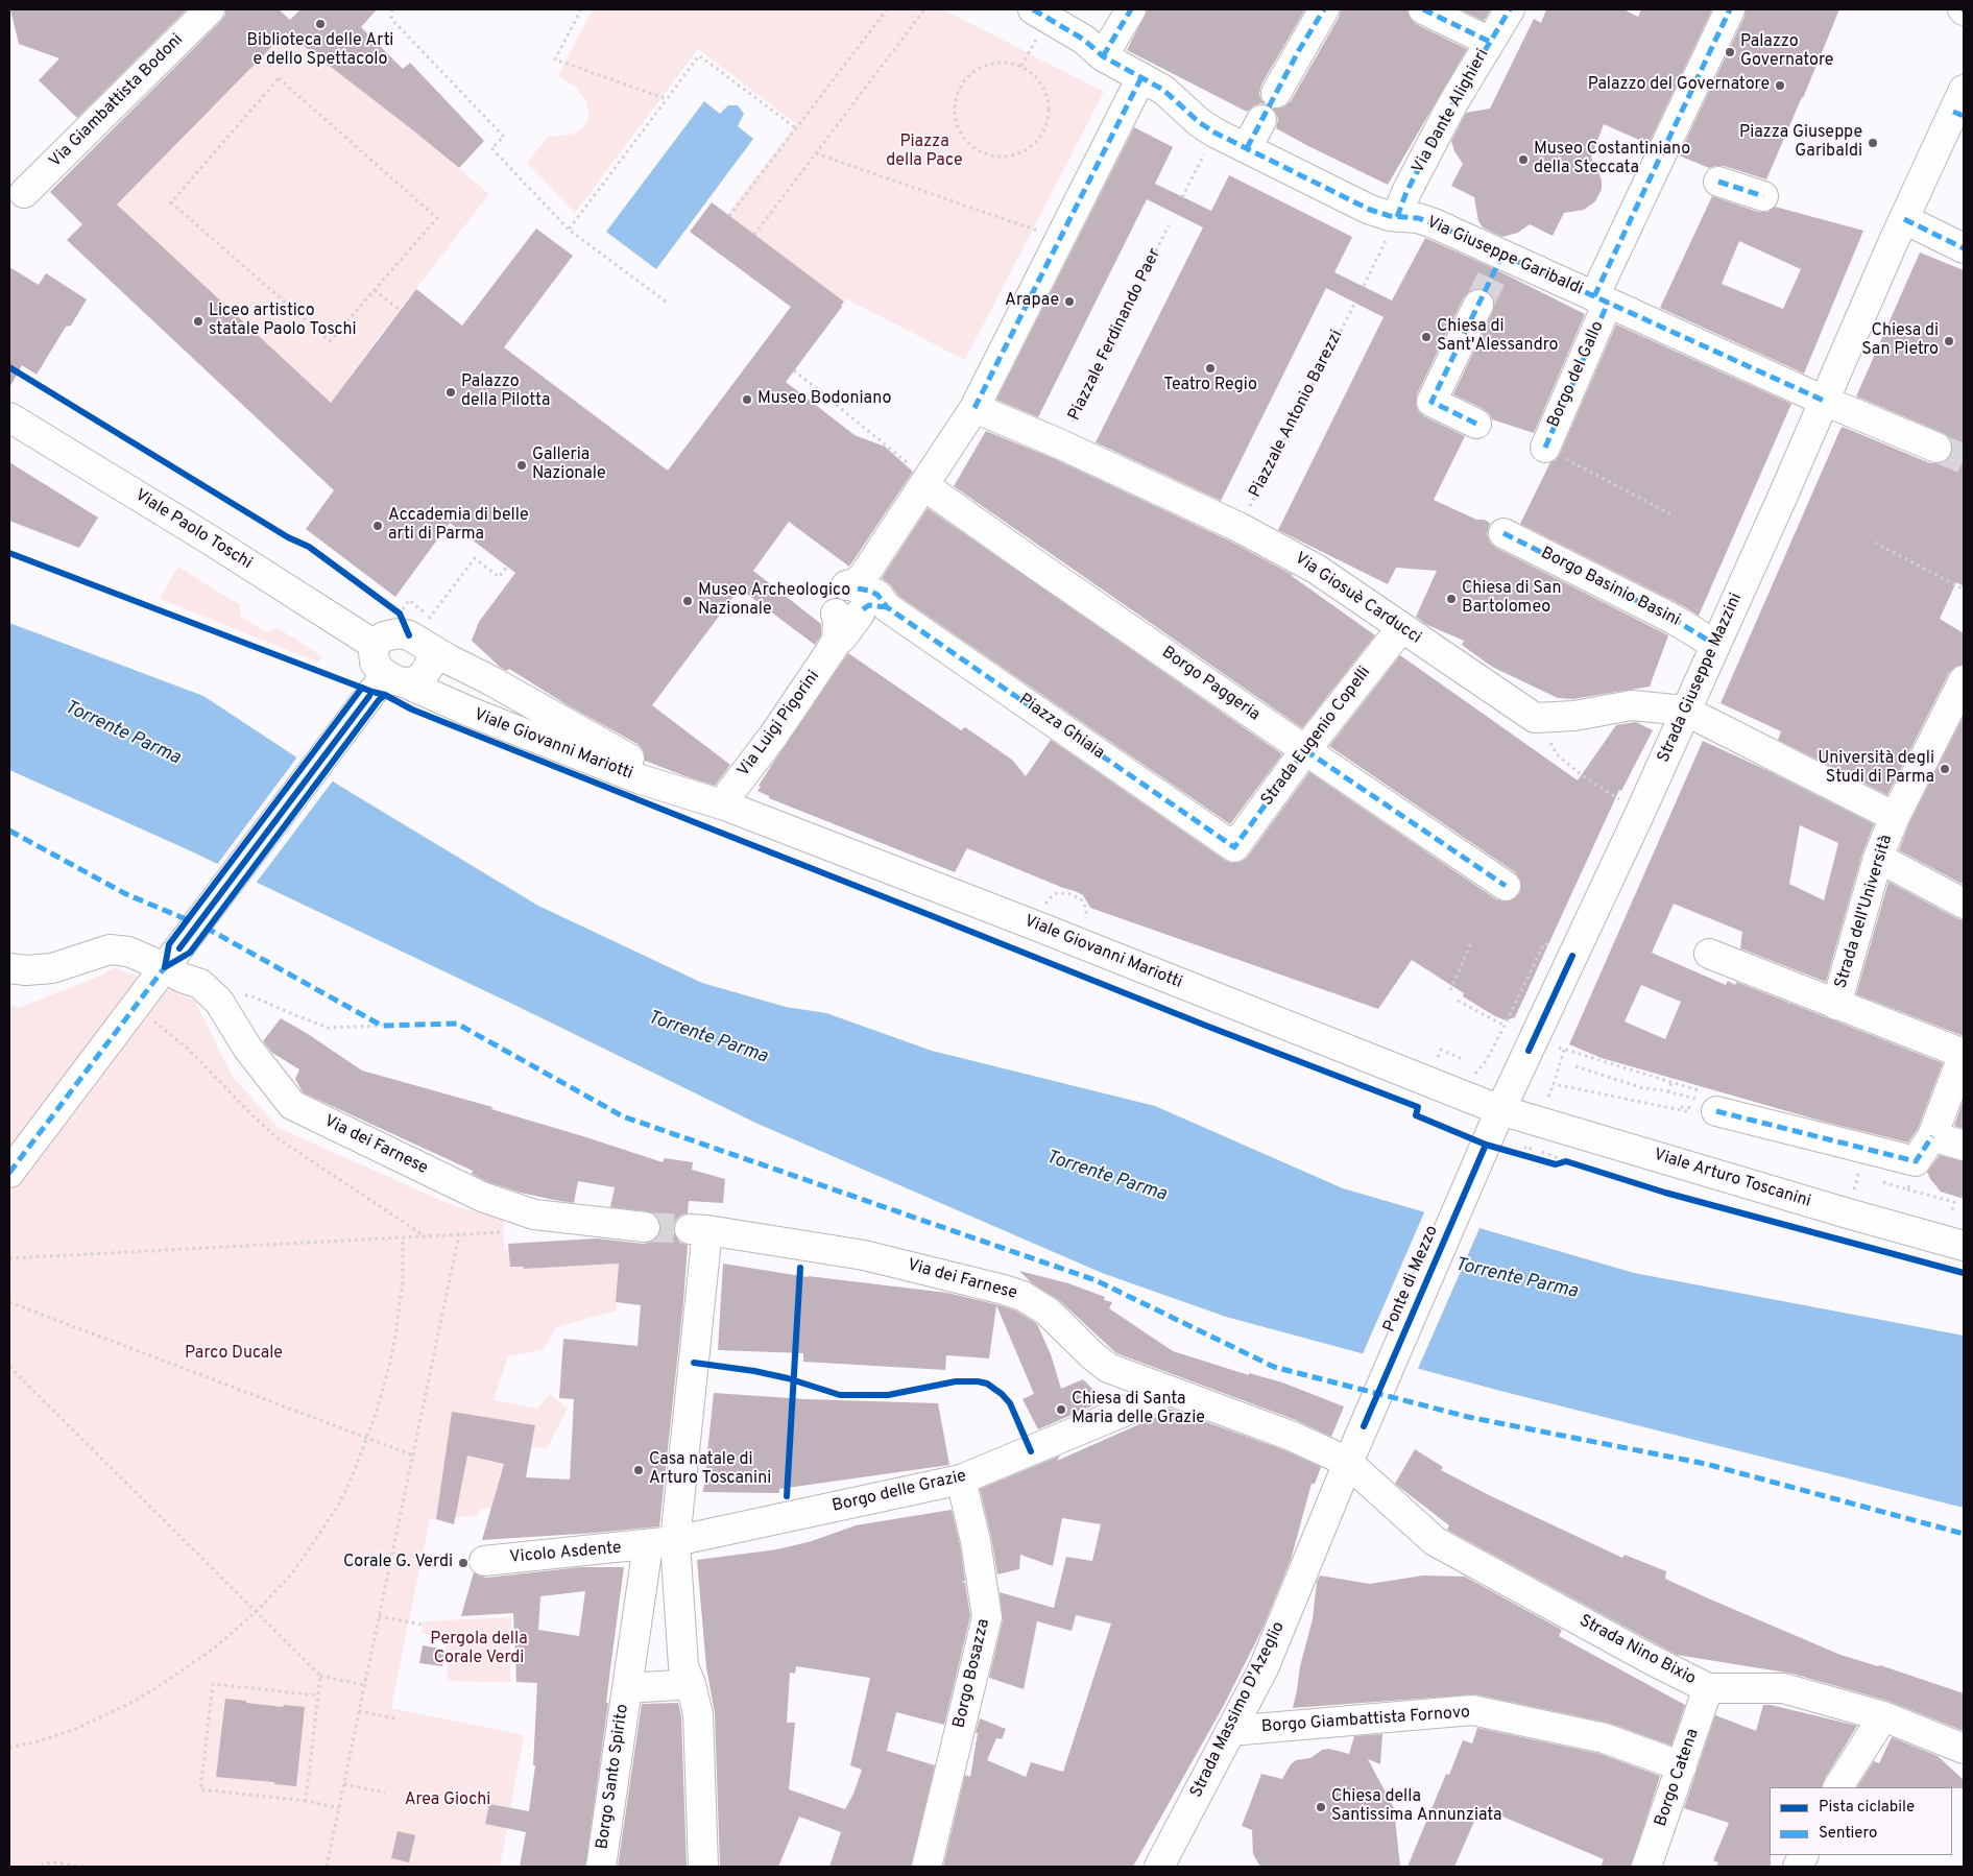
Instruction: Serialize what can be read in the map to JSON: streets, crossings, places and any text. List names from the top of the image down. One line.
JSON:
{"streets":{"street":["Via Giambattista Bodoni","Via Dante Alighieri","Via Giuseppe Garibaldi","Borgo del Gallo","Viale Paolo Toschi","Borgo Basinio Basini","Via Giosuè Carducci","Strada Giuseppe Mazzini","Borgo Paggeria","Via Luigi Pigorini","Piazza Ghiaia","Strada Eugenio Copelli","Viale Giovanni Mariotti","Strada dell'Università","Via dei Farnese","Viale Arturo Toscanini","Ponte di Mezzo","Borgo delle Grazie","Vicolo Asdente","Strada Nino Bixio","Borgo Bosazza","Strada Massimo D'Azeglio","Borgo Giambattista Fornovo","Borgo Santo Spirito","Borgo Catena"],"path":["Piazzale Ferdinando Paer","Piazzale Antonio Barezzi"]},"crossings":[["Via Dante Alighieri","Via Giuseppe Garibaldi"],["Via Giuseppe Garibaldi","Borgo del Gallo"],["Via Giuseppe Garibaldi","Strada Giuseppe Mazzini"],["Piazzale Ferdinando Paer","Via Giosuè Carducci"],["Piazzale Antonio Barezzi","Via Giosuè Carducci"],["Viale Paolo Toschi","Viale Giovanni Mariotti"],["Borgo Basinio Basini","Strada Giuseppe Mazzini"],["Via Giosuè Carducci","Strada Eugenio Copelli"],["Strada Giuseppe Mazzini","Viale Giovanni Mariotti"],["Strada Giuseppe Mazzini","Viale Arturo Toscanini"],["Strada Giuseppe Mazzini","Ponte di Mezzo"],["Borgo Paggeria","Via Luigi Pigorini"],["Borgo Paggeria","Strada Eugenio Copelli"],["Via Luigi Pigorini","Piazza Ghiaia"],["Via Luigi Pigorini","Viale Giovanni Mariotti"],["Piazza Ghiaia","Strada Eugenio Copelli"],["Viale Giovanni Mariotti","Viale Arturo Toscanini"],["Via dei Farnese","Ponte di Mezzo"],["Via dei Farnese","Borgo delle Grazie"],["Via dei Farnese","Strada Nino Bixio"],["Via dei Farnese","Strada Massimo D'Azeglio"],["Ponte di Mezzo","Strada Nino Bixio"],["Ponte di Mezzo","Strada Massimo D'Azeglio"],["Borgo delle Grazie","Vicolo Asdente"],["Borgo delle Grazie","Borgo Bosazza"],["Borgo delle Grazie","Borgo Santo Spirito"],["Vicolo Asdente","Borgo Santo Spirito"],["Strada Nino Bixio","Strada Massimo D'Azeglio"],["Strada Nino Bixio","Borgo Catena"],["Strada Massimo D'Azeglio","Borgo Giambattista Fornovo"],["Borgo Giambattista Fornovo","Borgo Catena"]],"water":["Torrente Parma"],"parks":["Piazza della Pace","Parco Ducale","Pergola della Corale Verdi","Area Giochi"],"places":["Biblioteca delle Arti e dello Spettacolo","Palazzo Governatore","Palazzo del Governatore","Piazza Giuseppe Garibaldi","Museo Costantiniano della Steccata","Arapae","Liceo artistico statale Paolo Toschi","Chiesa di Sant'Alessandro","Chiesa di San Pietro","Teatro Regio","Palazzo della Pilotta","Museo Bodoniano","Galleria Nazionale","Accademia di belle arti di Parma","Chiesa di San Bartolomeo","Museo Archeologico Nazionale","Università degli Studi di Parma","Chiesa di Santa Maria delle Grazie","Casa natale di Arturo Toscanini","Corale G. Verdi","Chiesa della Santissima Annunziata"],"legend":["Pista ciclabile","Sentiero"]}
